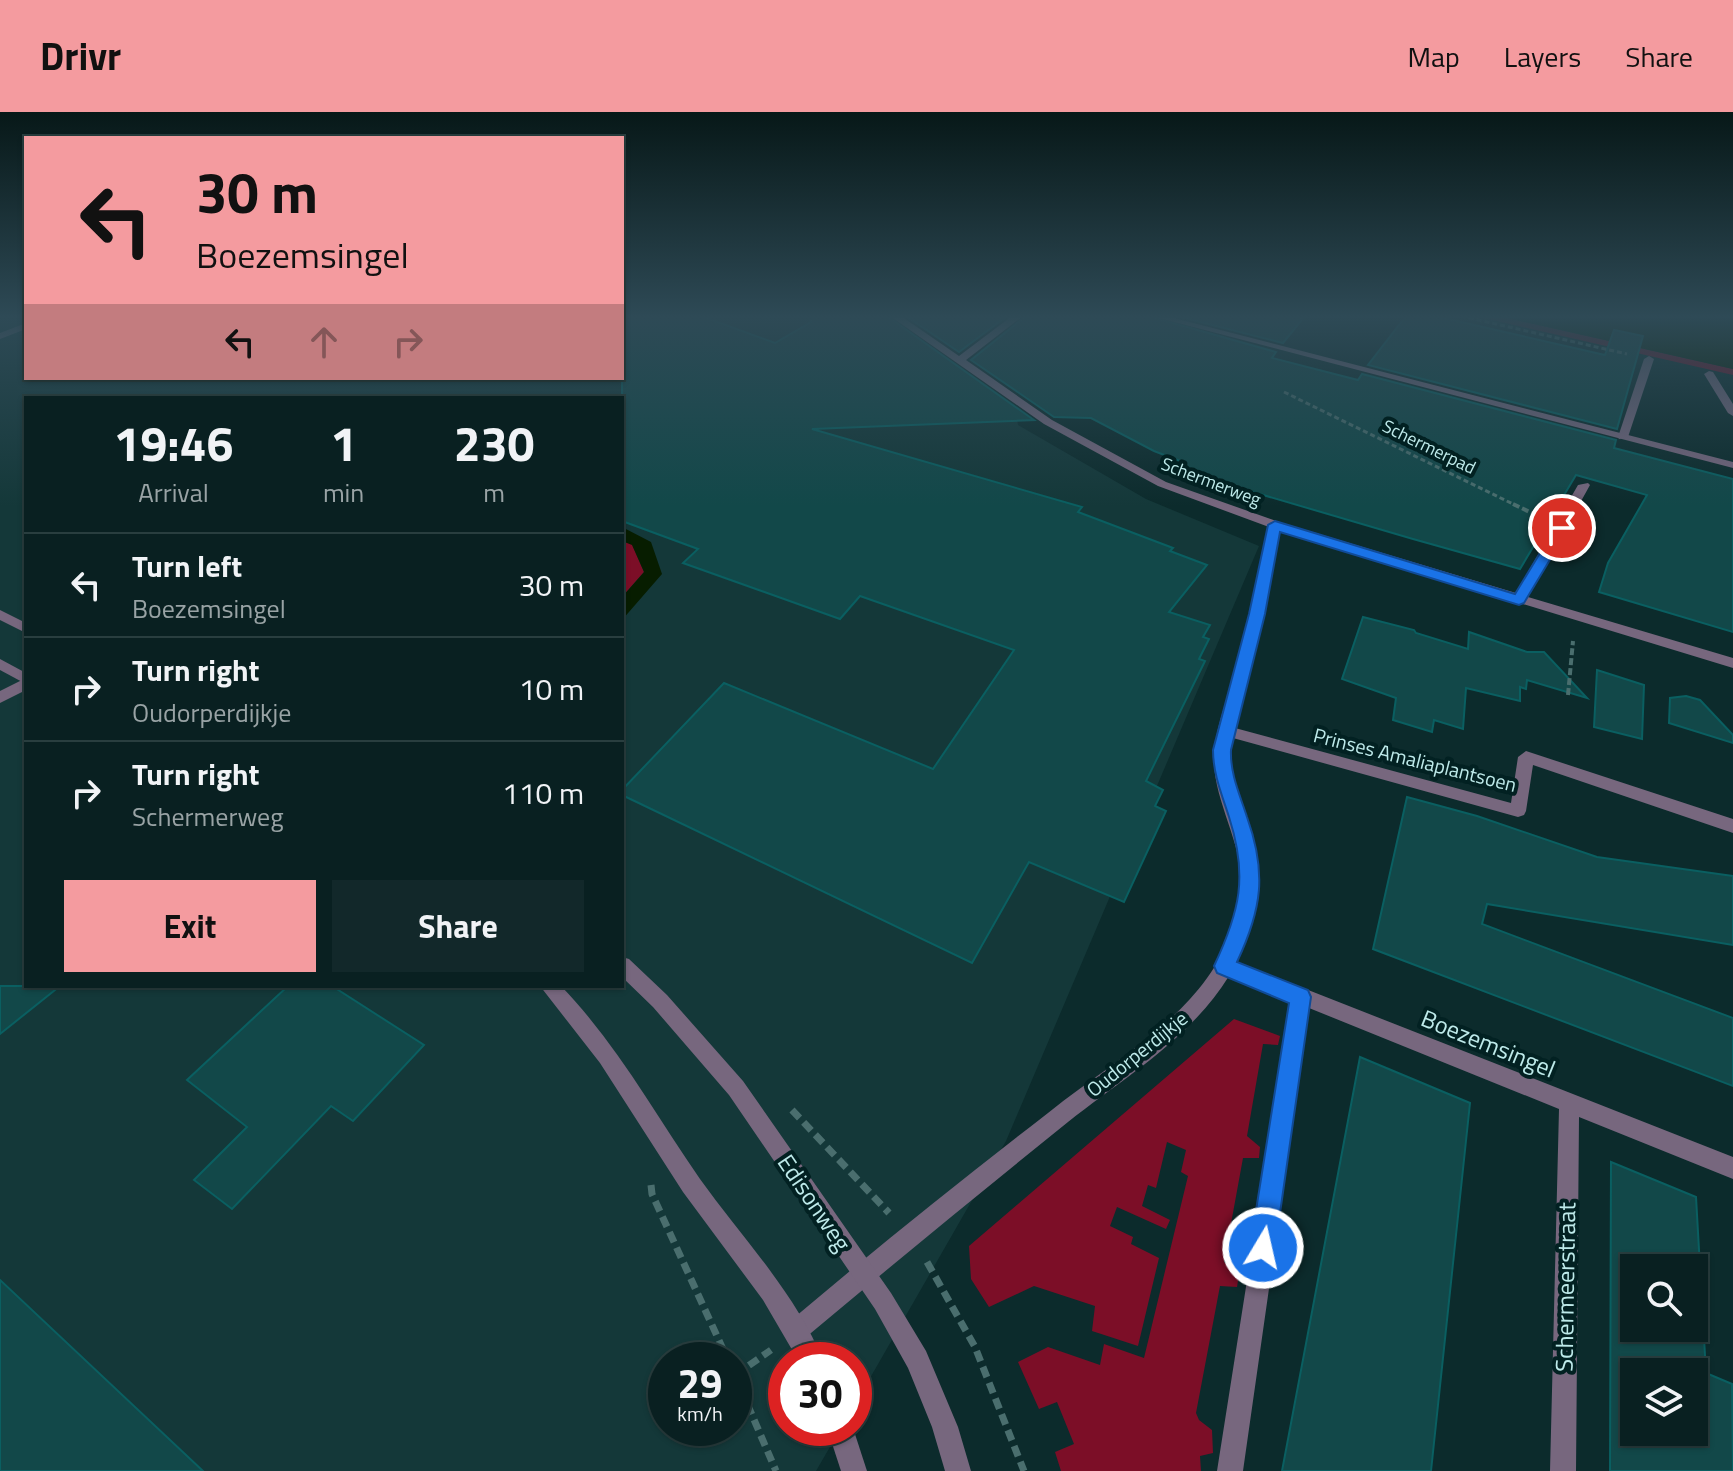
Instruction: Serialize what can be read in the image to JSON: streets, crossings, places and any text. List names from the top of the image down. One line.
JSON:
{"streets":{"street":["Schermerweg","Prinses Amaliaplantsoen","Boezemsingel","Oudorperdijkje","Edisonweg","Schermeerstraat"],"path":["Schermerpad"]},"crossings":[["Schermerweg","Oudorperdijkje"],["Prinses Amaliaplantsoen","Oudorperdijkje"],["Boezemsingel","Oudorperdijkje"],["Boezemsingel","Schermeerstraat"],["Oudorperdijkje","Edisonweg"]],"page":{"header":"Drivr","nav":["Map","Layers","Share"],"turn":["30 m","Boezemsingel"],"eta":["19:46","Arrival","1","min","230","m"],"list":[{"name":"Turn left","note":"Boezemsingel","value":"30 m"},{"name":"Turn right","note":"Oudorperdijkje","value":"10 m"},{"name":"Turn right","note":"Schermerweg","value":"110 m"}],"buttons":["Exit","Share"],"speed":"29 km/h","limit":"30"}}
